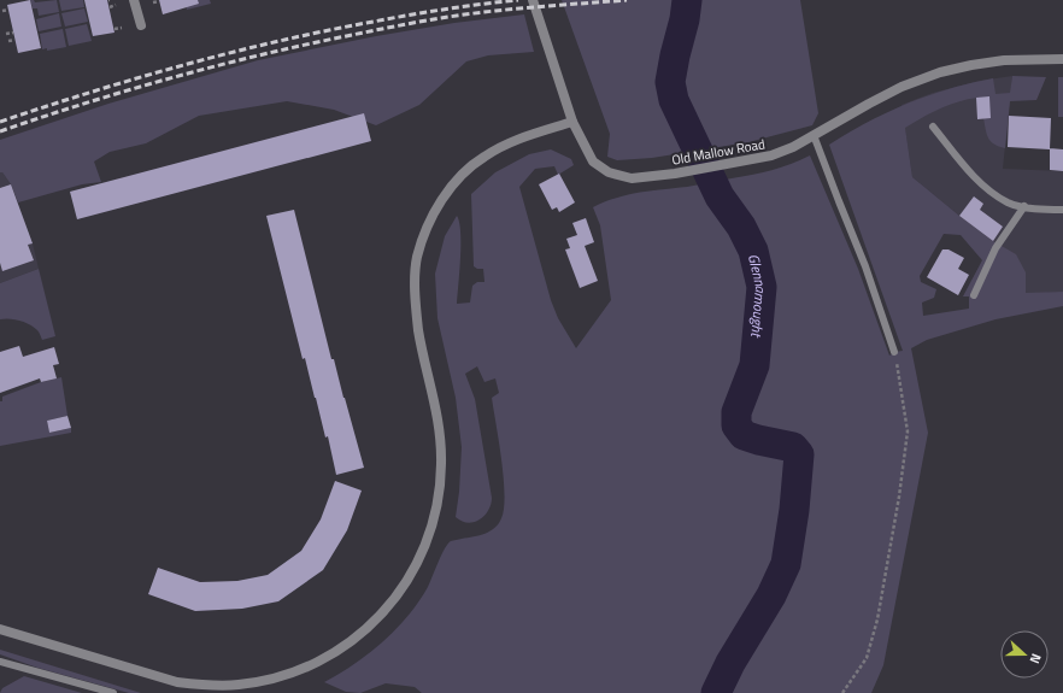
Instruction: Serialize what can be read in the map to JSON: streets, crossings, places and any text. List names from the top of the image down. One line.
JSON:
{"streets":{"street":["Old Mallow Road"]},"water":["Glennamought"],"north":"right"}
